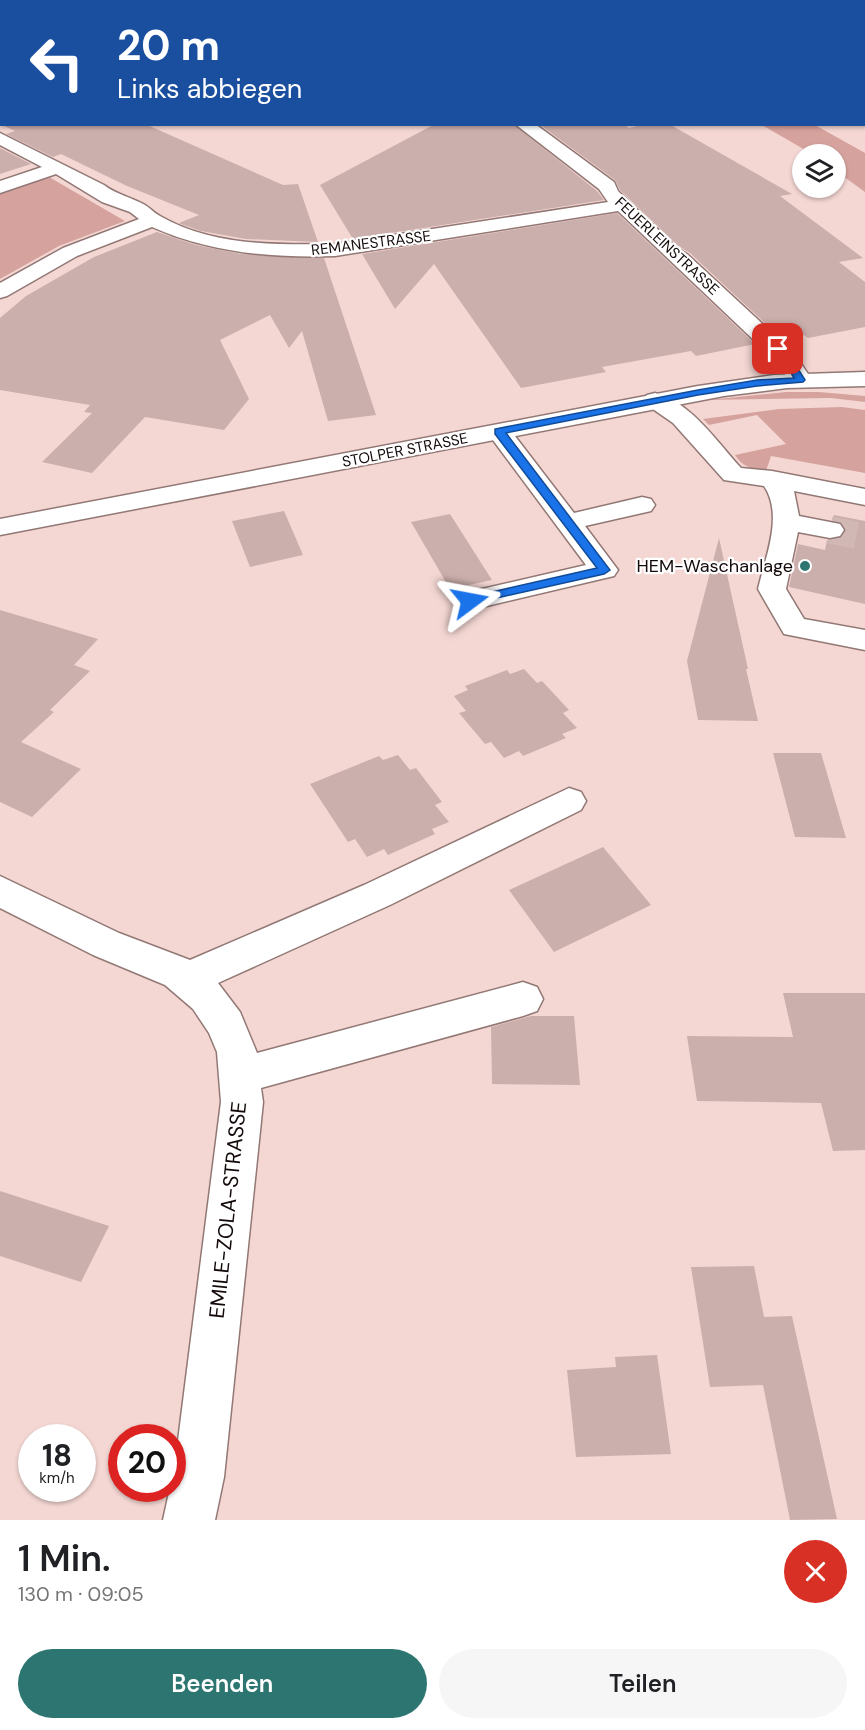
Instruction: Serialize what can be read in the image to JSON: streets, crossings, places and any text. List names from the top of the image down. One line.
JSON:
{"streets":{"street":["REMANESTRASSE","FEUERLEINSTRASSE","STOLPER STRASSE","EMILE-ZOLA-STRASSE"]},"crossings":[["REMANESTRASSE","FEUERLEINSTRASSE"],["FEUERLEINSTRASSE","STOLPER STRASSE"]],"places":["HEM-Waschanlage"],"page":{"turn":["20 m","Links abbiegen"],"speed":"18 km/h","limit":"20","heading":["1 Min.","130 m · 09:05"],"buttons":["Beenden","Teilen"]}}
